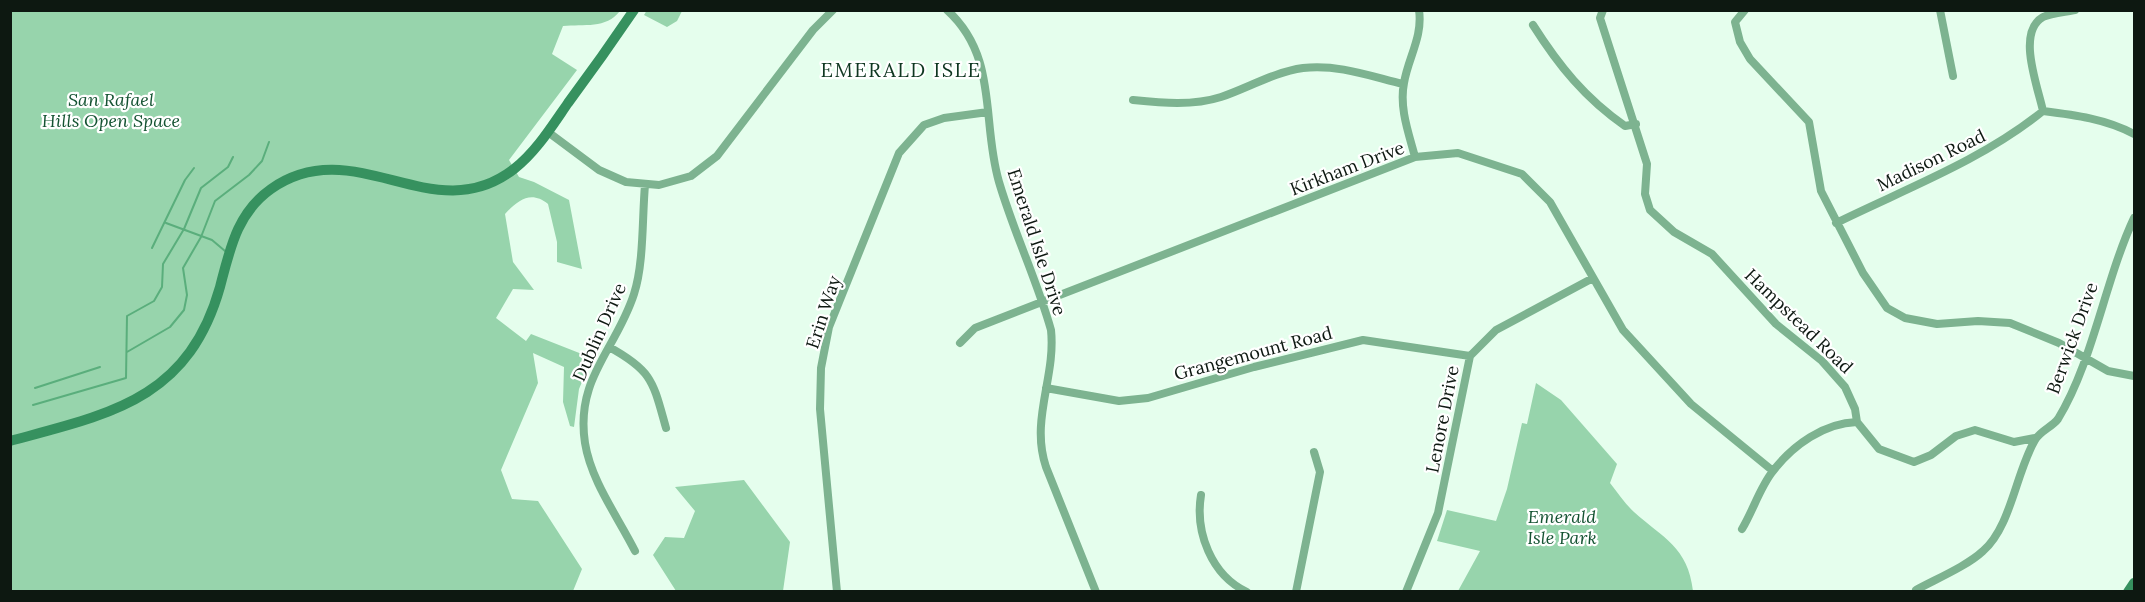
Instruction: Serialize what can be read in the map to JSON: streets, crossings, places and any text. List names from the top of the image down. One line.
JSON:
{"streets":{"street":["Madison Road","Kirkham Drive","Emerald Isle Drive","Erin Way","Hampstead Road","Dublin Drive","Berwick Drive","Grangemount Road","Lenore Drive"]},"crossings":[["Kirkham Drive","Emerald Isle Drive"],["Kirkham Drive","Lenore Drive"],["Emerald Isle Drive","Erin Way"],["Emerald Isle Drive","Grangemount Road"],["Hampstead Road","Berwick Drive"],["Grangemount Road","Lenore Drive"]],"districts":["EMERALD ISLE"],"parks":["San Rafael Hills Open Space","Emerald Isle Park"]}
